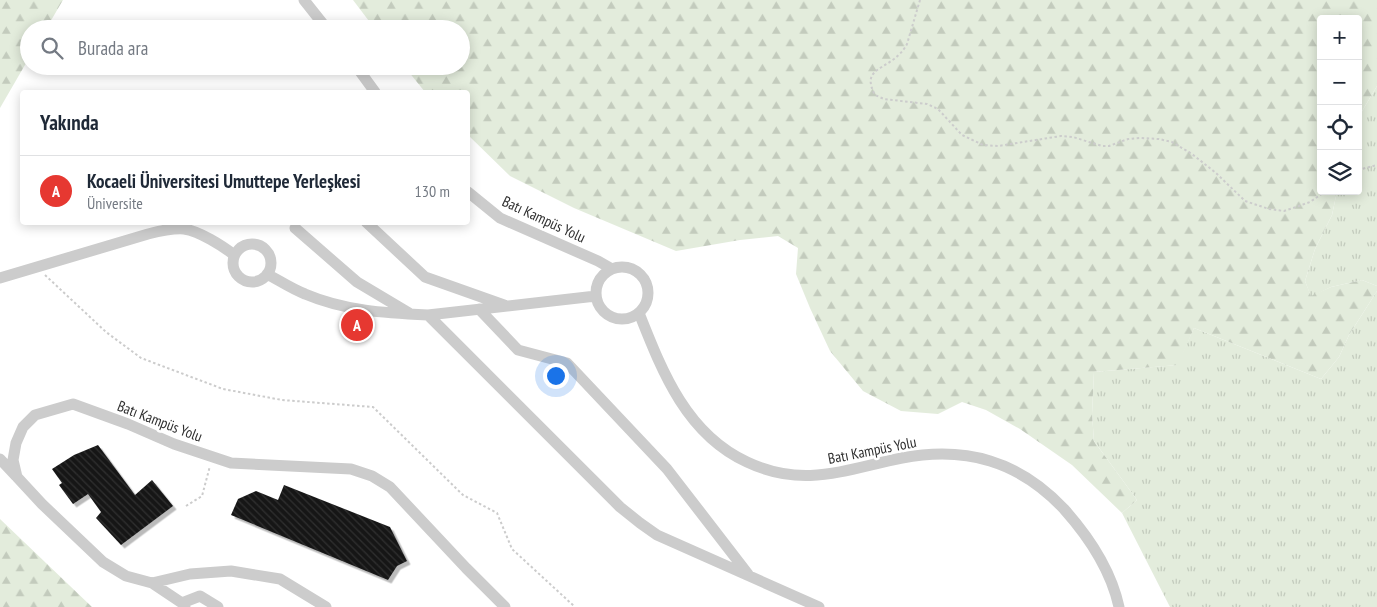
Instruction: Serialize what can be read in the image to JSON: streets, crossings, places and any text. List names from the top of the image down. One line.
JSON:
{"streets":{"lane":["Batı Kampüs Yolu"]},"page":{"map_buttons":["+","−"],"search":"Burada ara","heading":"Yakında","list":[{"mark":"A","name":"Kocaeli Üniversitesi Umuttepe Yerleşkesi","note":"Üniversite","value":"130 m"}],"pins":"A"}}
